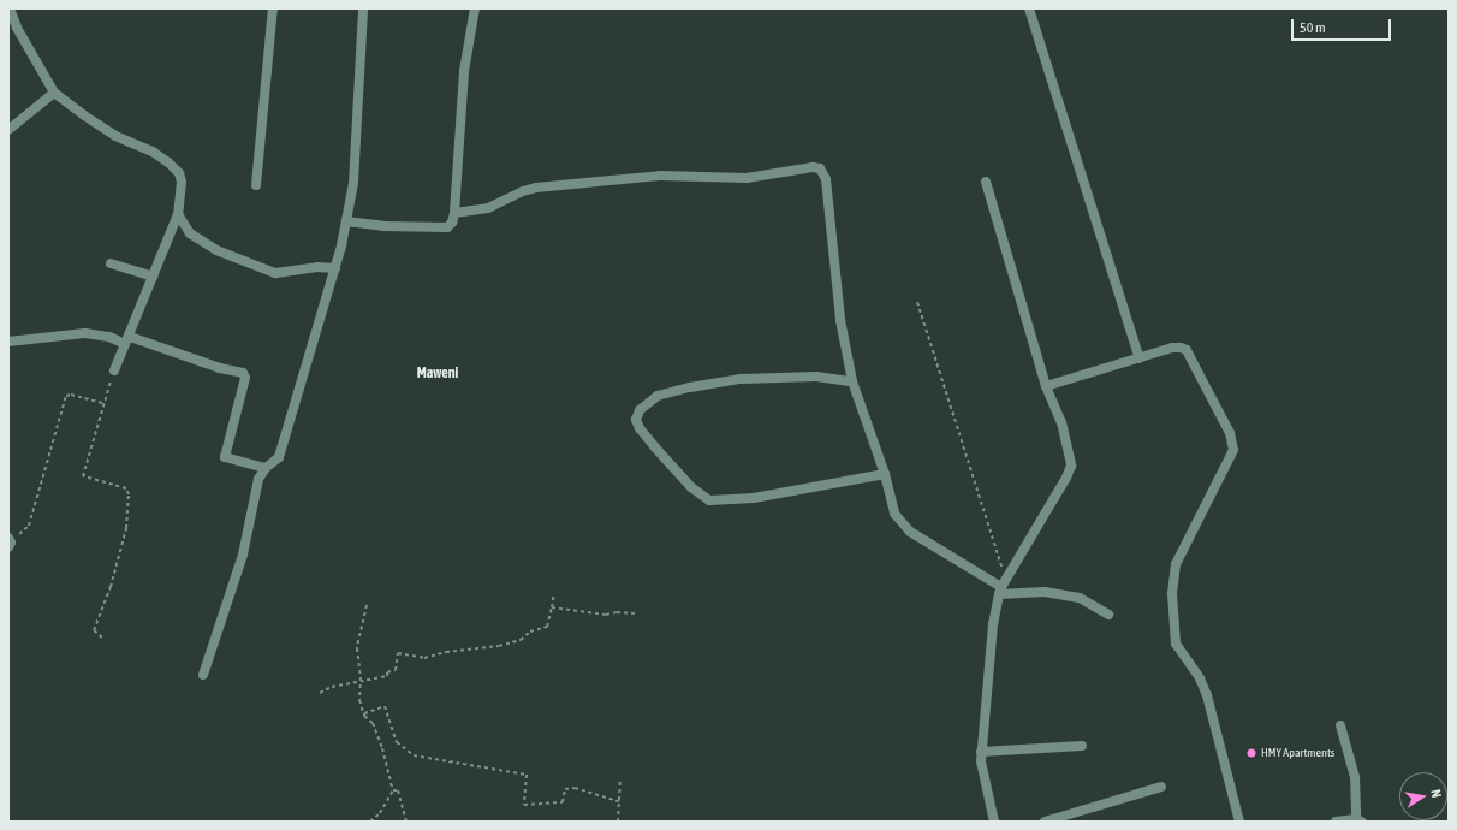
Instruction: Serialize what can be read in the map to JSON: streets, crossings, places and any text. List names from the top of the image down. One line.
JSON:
{"districts":["Maweni"],"places":["HMY Apartments"],"scale_bar":"50 m","north":"right"}
